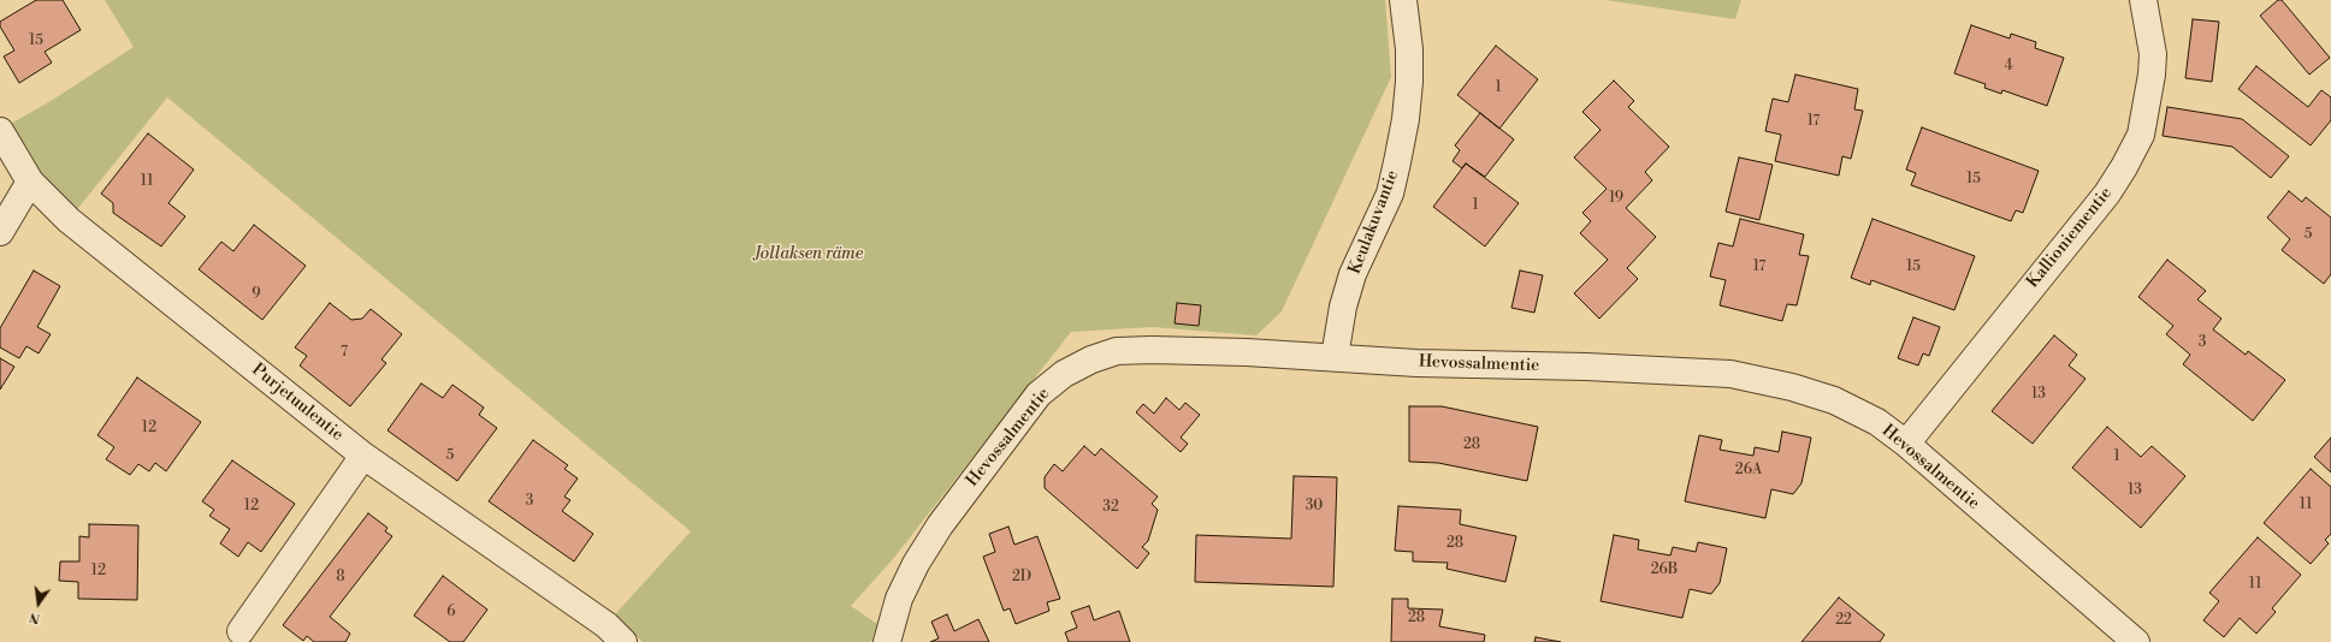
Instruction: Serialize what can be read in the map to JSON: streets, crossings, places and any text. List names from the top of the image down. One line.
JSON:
{"streets":{"street":["Keulakuvantie","Kallioniementie","Hevossalmentie","Purjetuulentie"]},"crossings":[["Keulakuvantie","Hevossalmentie"],["Kallioniementie","Hevossalmentie"]],"parks":["Jollaksen räme"],"house_numbers":["15","4","1","17","15","11","19","1","5","17","15","9","3","7","13","12","28","5","1","26A","13","3","11","12","30","32","28","26B","12","8","2D","11","6","28","22"],"north":"bottom"}
